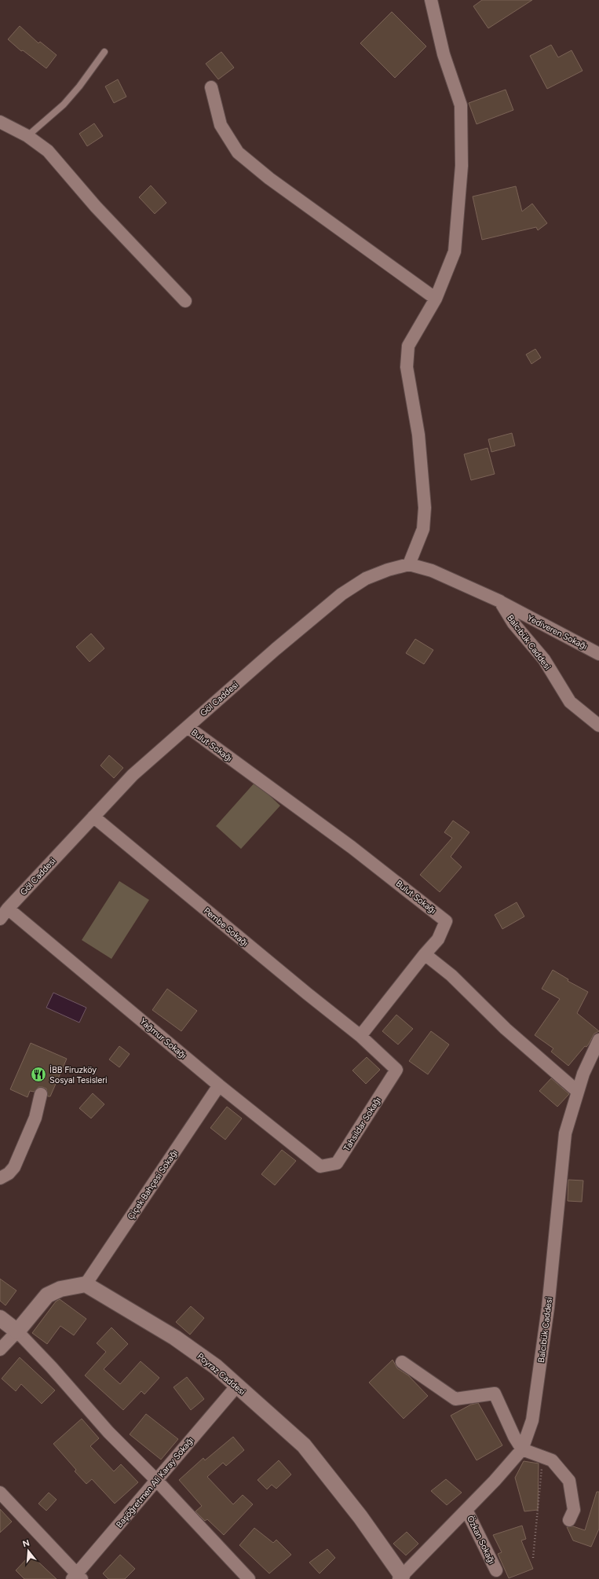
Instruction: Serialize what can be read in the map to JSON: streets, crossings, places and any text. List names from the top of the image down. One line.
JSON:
{"streets":{"street":["Yediveren Sokağı","Balcıbük Caddesi","Göl Caddesi","Bulut Sokağı","Pembe Sokağı","Yağmur Sokağı","Tahsildar Sokağı","Çiçek Bahçesi Sokağı","Poyraz Caddesi","Başöğretmen Ali Karay Sokağı","Özkan Sokağı"]},"crossings":[["Yediveren Sokağı","Balcıbük Caddesi"],["Balcıbük Caddesi","Poyraz Caddesi"],["Balcıbük Caddesi","Özkan Sokağı"],["Göl Caddesi","Bulut Sokağı"],["Göl Caddesi","Pembe Sokağı"],["Göl Caddesi","Yağmur Sokağı"],["Pembe Sokağı","Tahsildar Sokağı"],["Yağmur Sokağı","Tahsildar Sokağı"],["Yağmur Sokağı","Çiçek Bahçesi Sokağı"],["Çiçek Bahçesi Sokağı","Poyraz Caddesi"],["Poyraz Caddesi","Başöğretmen Ali Karay Sokağı"]],"places":{"restaurant":["İBB Firuzköy Sosyal Tesisleri"]},"north":"top"}
